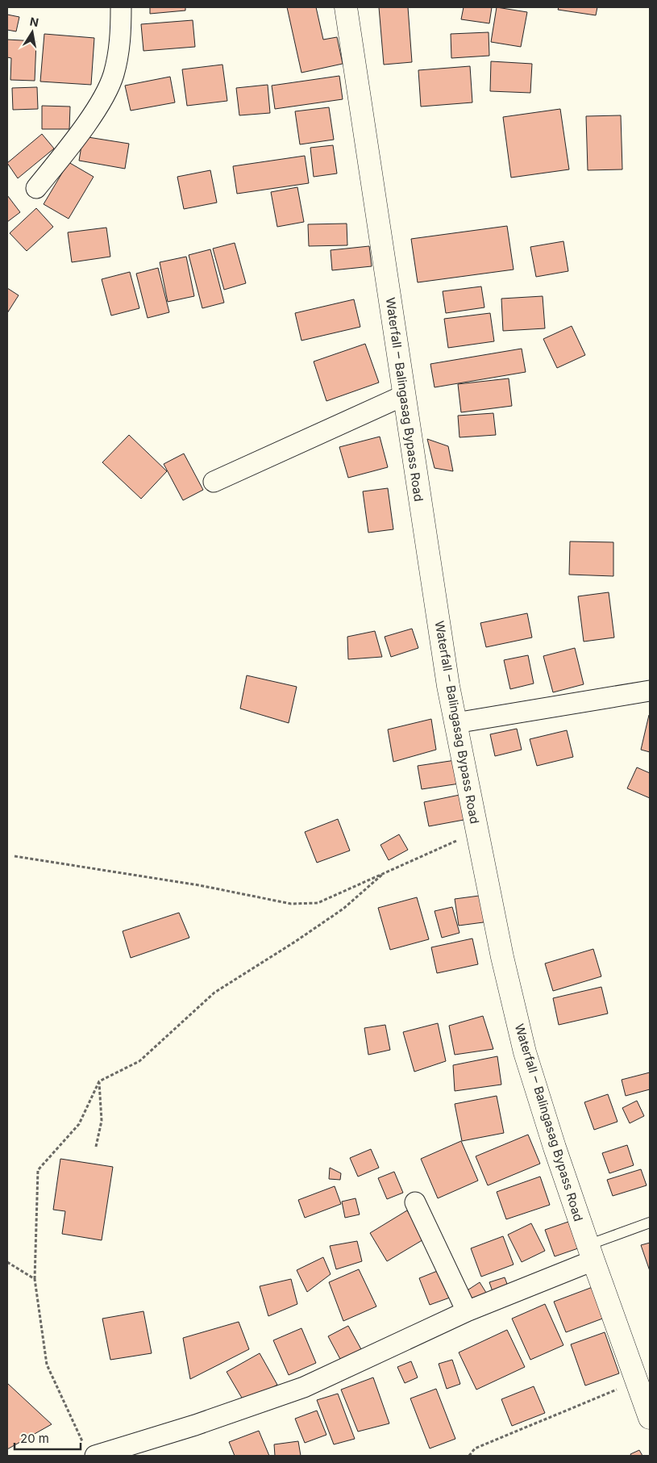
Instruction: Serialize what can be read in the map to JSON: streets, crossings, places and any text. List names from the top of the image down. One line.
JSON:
{"streets":{"main road":["Waterfall ‒ Balingasag Bypass Road"]},"scale_bar":"20 m","north":"top"}
